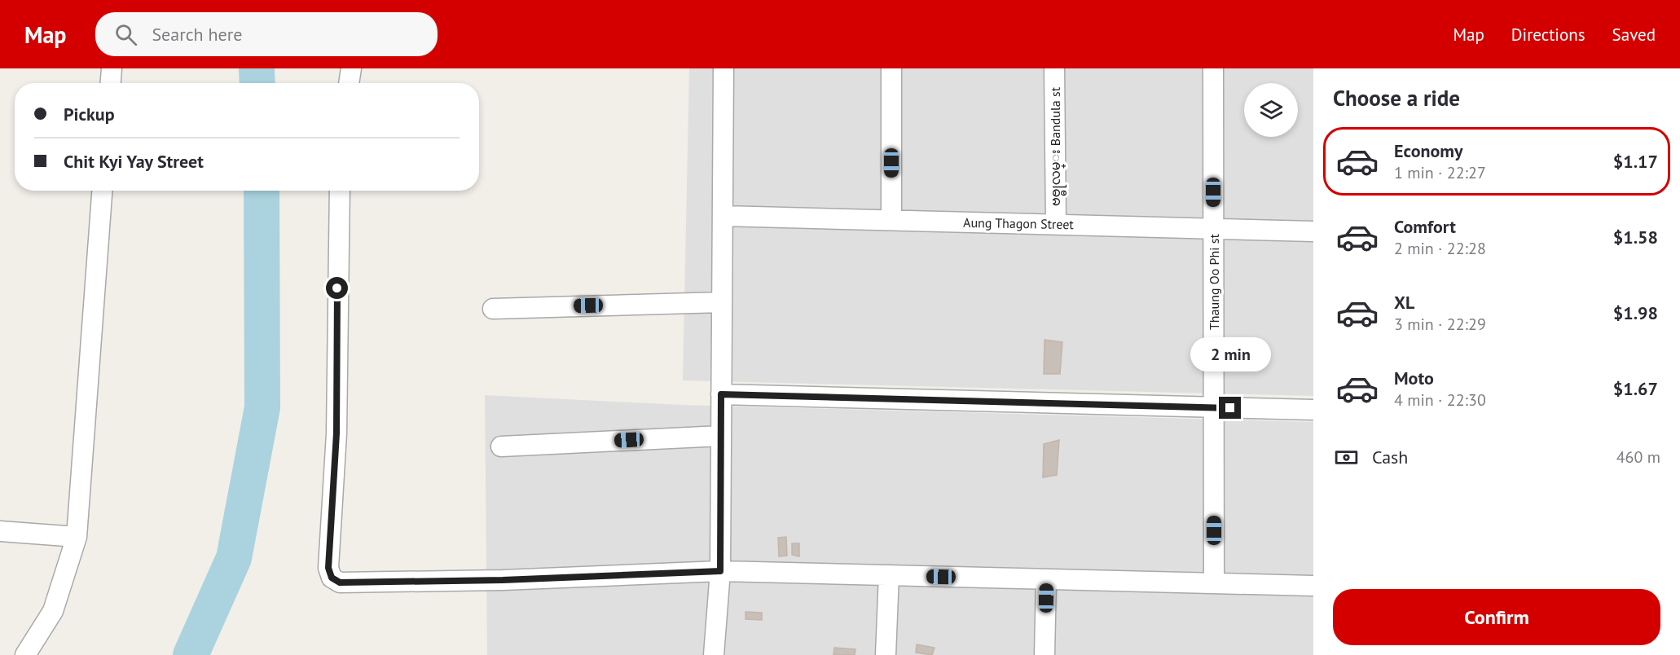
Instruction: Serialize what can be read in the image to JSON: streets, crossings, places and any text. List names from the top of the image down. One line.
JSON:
{"streets":{"street":["ဗႎ္ဓုလမ္း Bandula st","Aung Thagon Street","Thaung Oo Phi st"]},"crossings":[["ဗႎ္ဓုလမ္း Bandula st","Aung Thagon Street"],["Aung Thagon Street","Thaung Oo Phi st"]],"page":{"header":"Map","search":"Search here","nav":["Map","Directions","Saved"],"heading":"Choose a ride","banner":["Pickup","Chit Kyi Yay Street"],"list":[{"name":"Economy","note":"1 min · 22:27","value":"$1.17"},{"name":"Comfort","note":"2 min · 22:28","value":"$1.58"},{"name":"XL","note":"3 min · 22:29","value":"$1.98"},{"name":"Moto","note":"4 min · 22:30","value":"$1.67"}],"bubble":"2 min","pay":["Cash","460 m"],"buttons":"Confirm"}}
